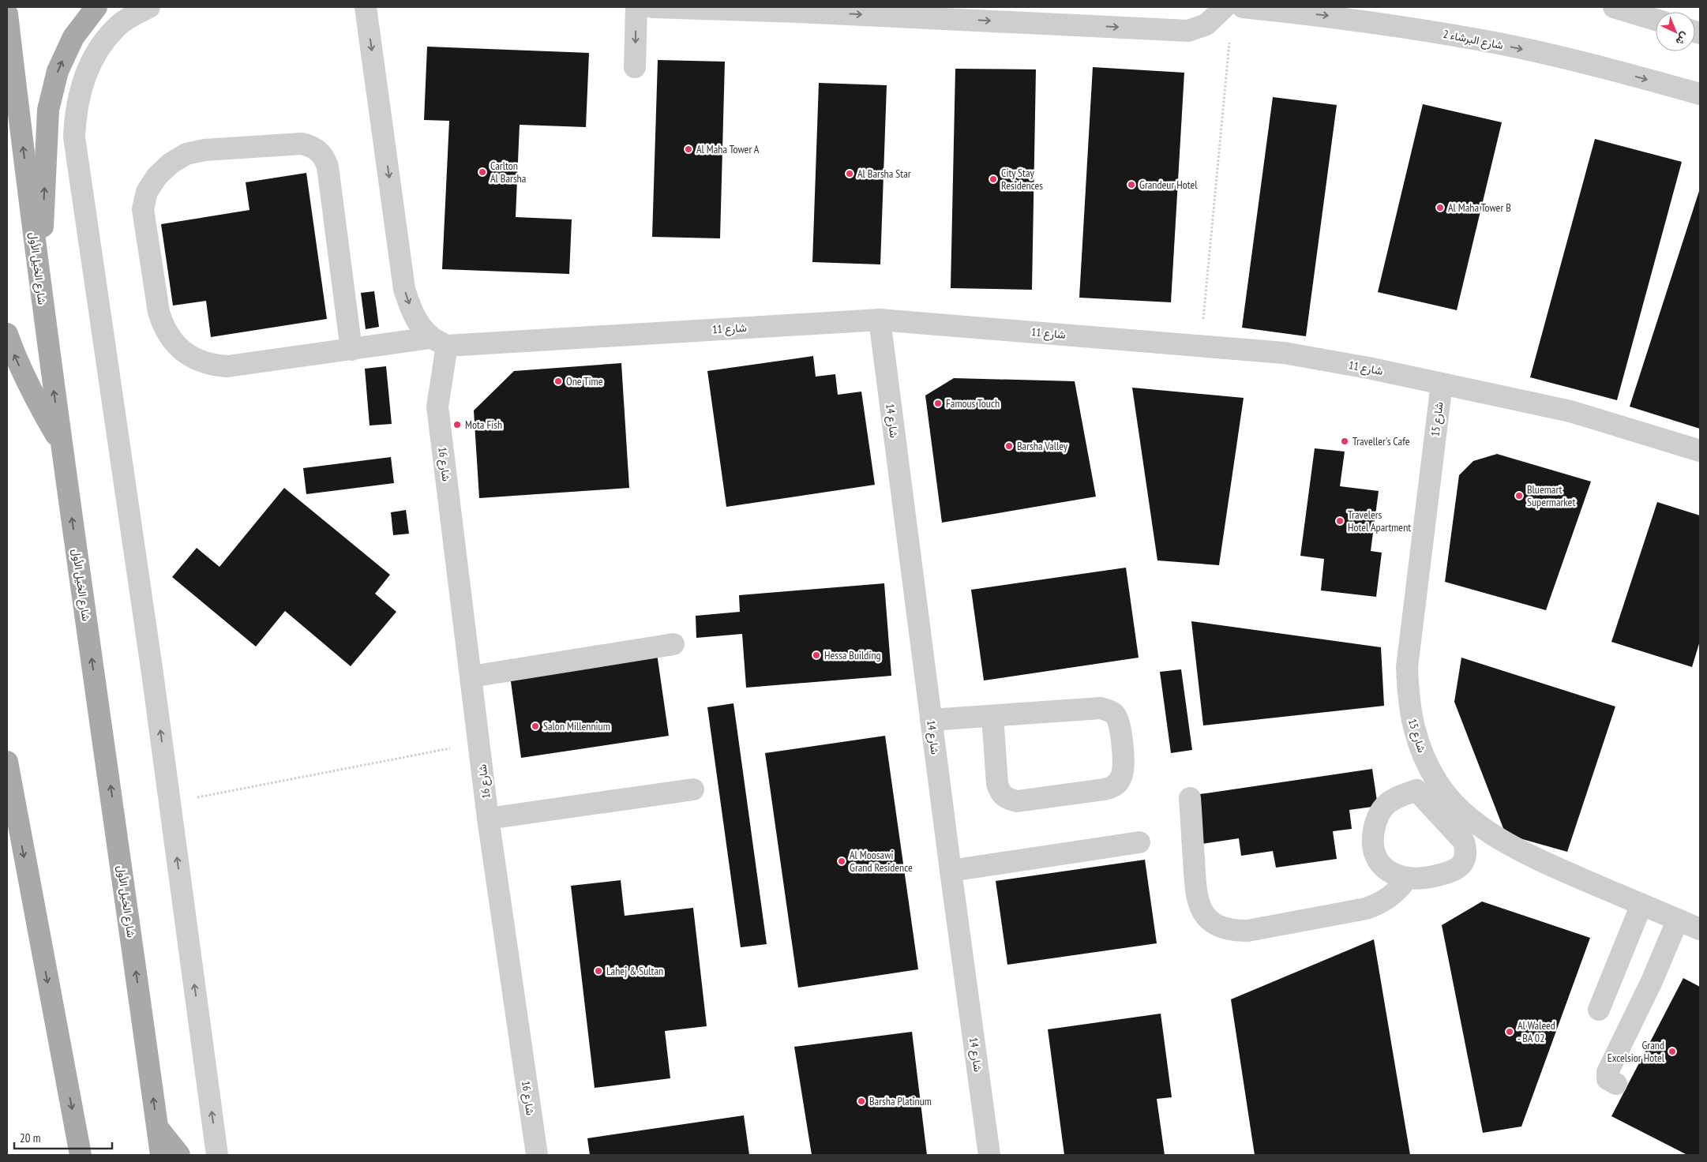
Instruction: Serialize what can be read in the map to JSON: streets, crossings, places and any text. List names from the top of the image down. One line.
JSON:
{"streets":{"main road":["شارع الخيل الأول"],"street":["شارع البرشاء 2","شارع 11","شارع 15","شارع 14","شارع 16"]},"crossings":[["شارع 11","شارع 15"],["شارع 11","شارع 14"],["شارع 11","شارع 16"]],"one_way":["شارع البرشاء 2"],"places":["Al Maha Tower A","Carlton Al Barsha","Al Barsha Star","City Stay Residences","Grandeur Hotel","Al Maha Tower B","One Time","Famous Touch","Mota Fish","Traveller's Cafe","Barsha Valley","Bluemart Supermarket","Travelers Hotel Apartment","Hessa Building","Salon Millennium","Al Moosawi Grand Residence","Lahej & Sultan","Al Waleed - BA 02","Grand Excelsior Hotel","Barsha Platinum"],"scale_bar":"20 m","north":"bottom right"}
